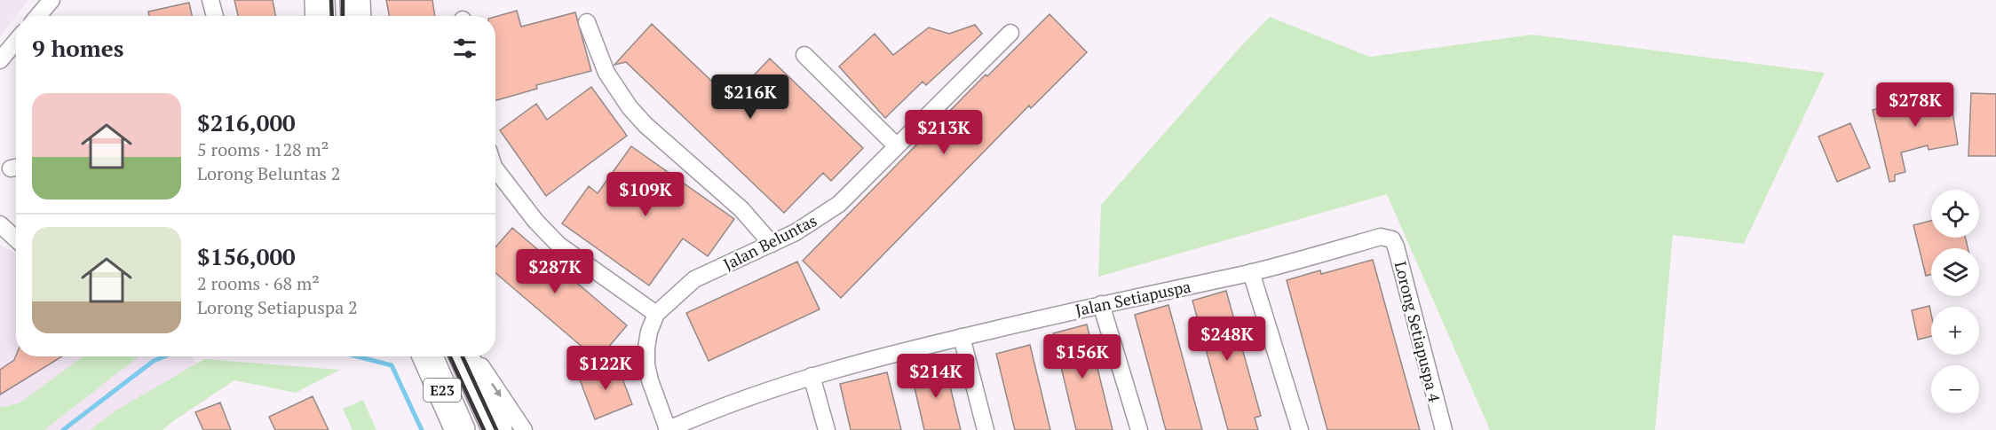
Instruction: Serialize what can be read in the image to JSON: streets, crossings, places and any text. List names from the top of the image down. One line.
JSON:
{"streets":{"highway":["E23"],"street":["Jalan Beluntas","Jalan Setiapuspa","Lorong Setiapuspa 4"]},"crossings":[["Jalan Beluntas","Jalan Setiapuspa"],["Jalan Setiapuspa","Lorong Setiapuspa 4"]],"page":{"heading":"9 homes","price":["$216K","$278K","$213K","$109K","$287K","$248K","$156K","$122K","$214K"],"list":[{"name":"$216,000","note":"5 rooms · 128 m² · Lorong Beluntas 2"},{"name":"$156,000","note":"2 rooms · 68 m² · Lorong Setiapuspa 2"}],"map_buttons":["+","−"]}}
